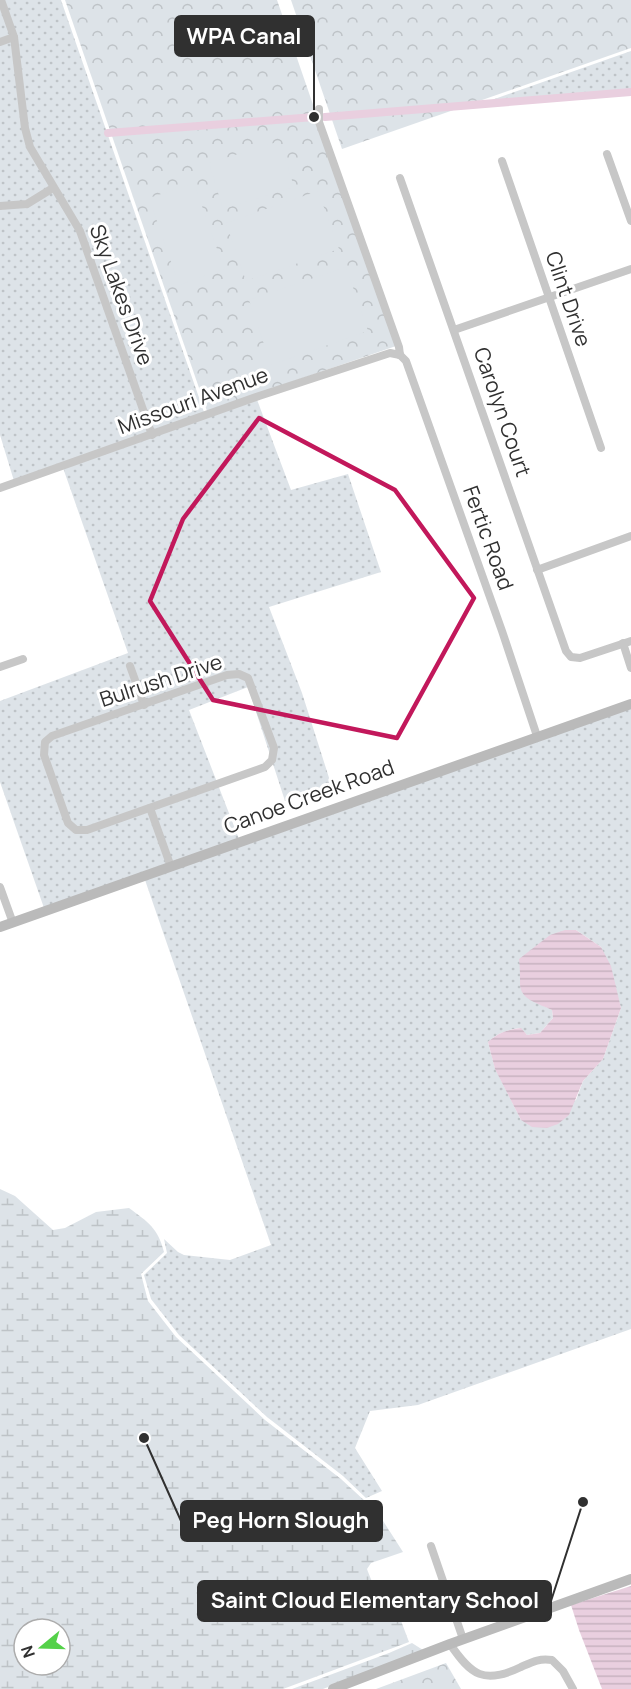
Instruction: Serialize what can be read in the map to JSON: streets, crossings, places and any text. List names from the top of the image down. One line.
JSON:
{"streets":{"main road":["Canoe Creek Road"],"street":["Sky Lakes Drive","Clint Drive","Missouri Avenue","Carolyn Court","Fertic Road","Bulrush Drive"]},"crossings":[["Sky Lakes Drive","Missouri Avenue"],["Missouri Avenue","Fertic Road"],["Fertic Road","Canoe Creek Road"]],"places":["WPA Canal","Peg Horn Slough","Saint Cloud Elementary School"],"north":"left"}
